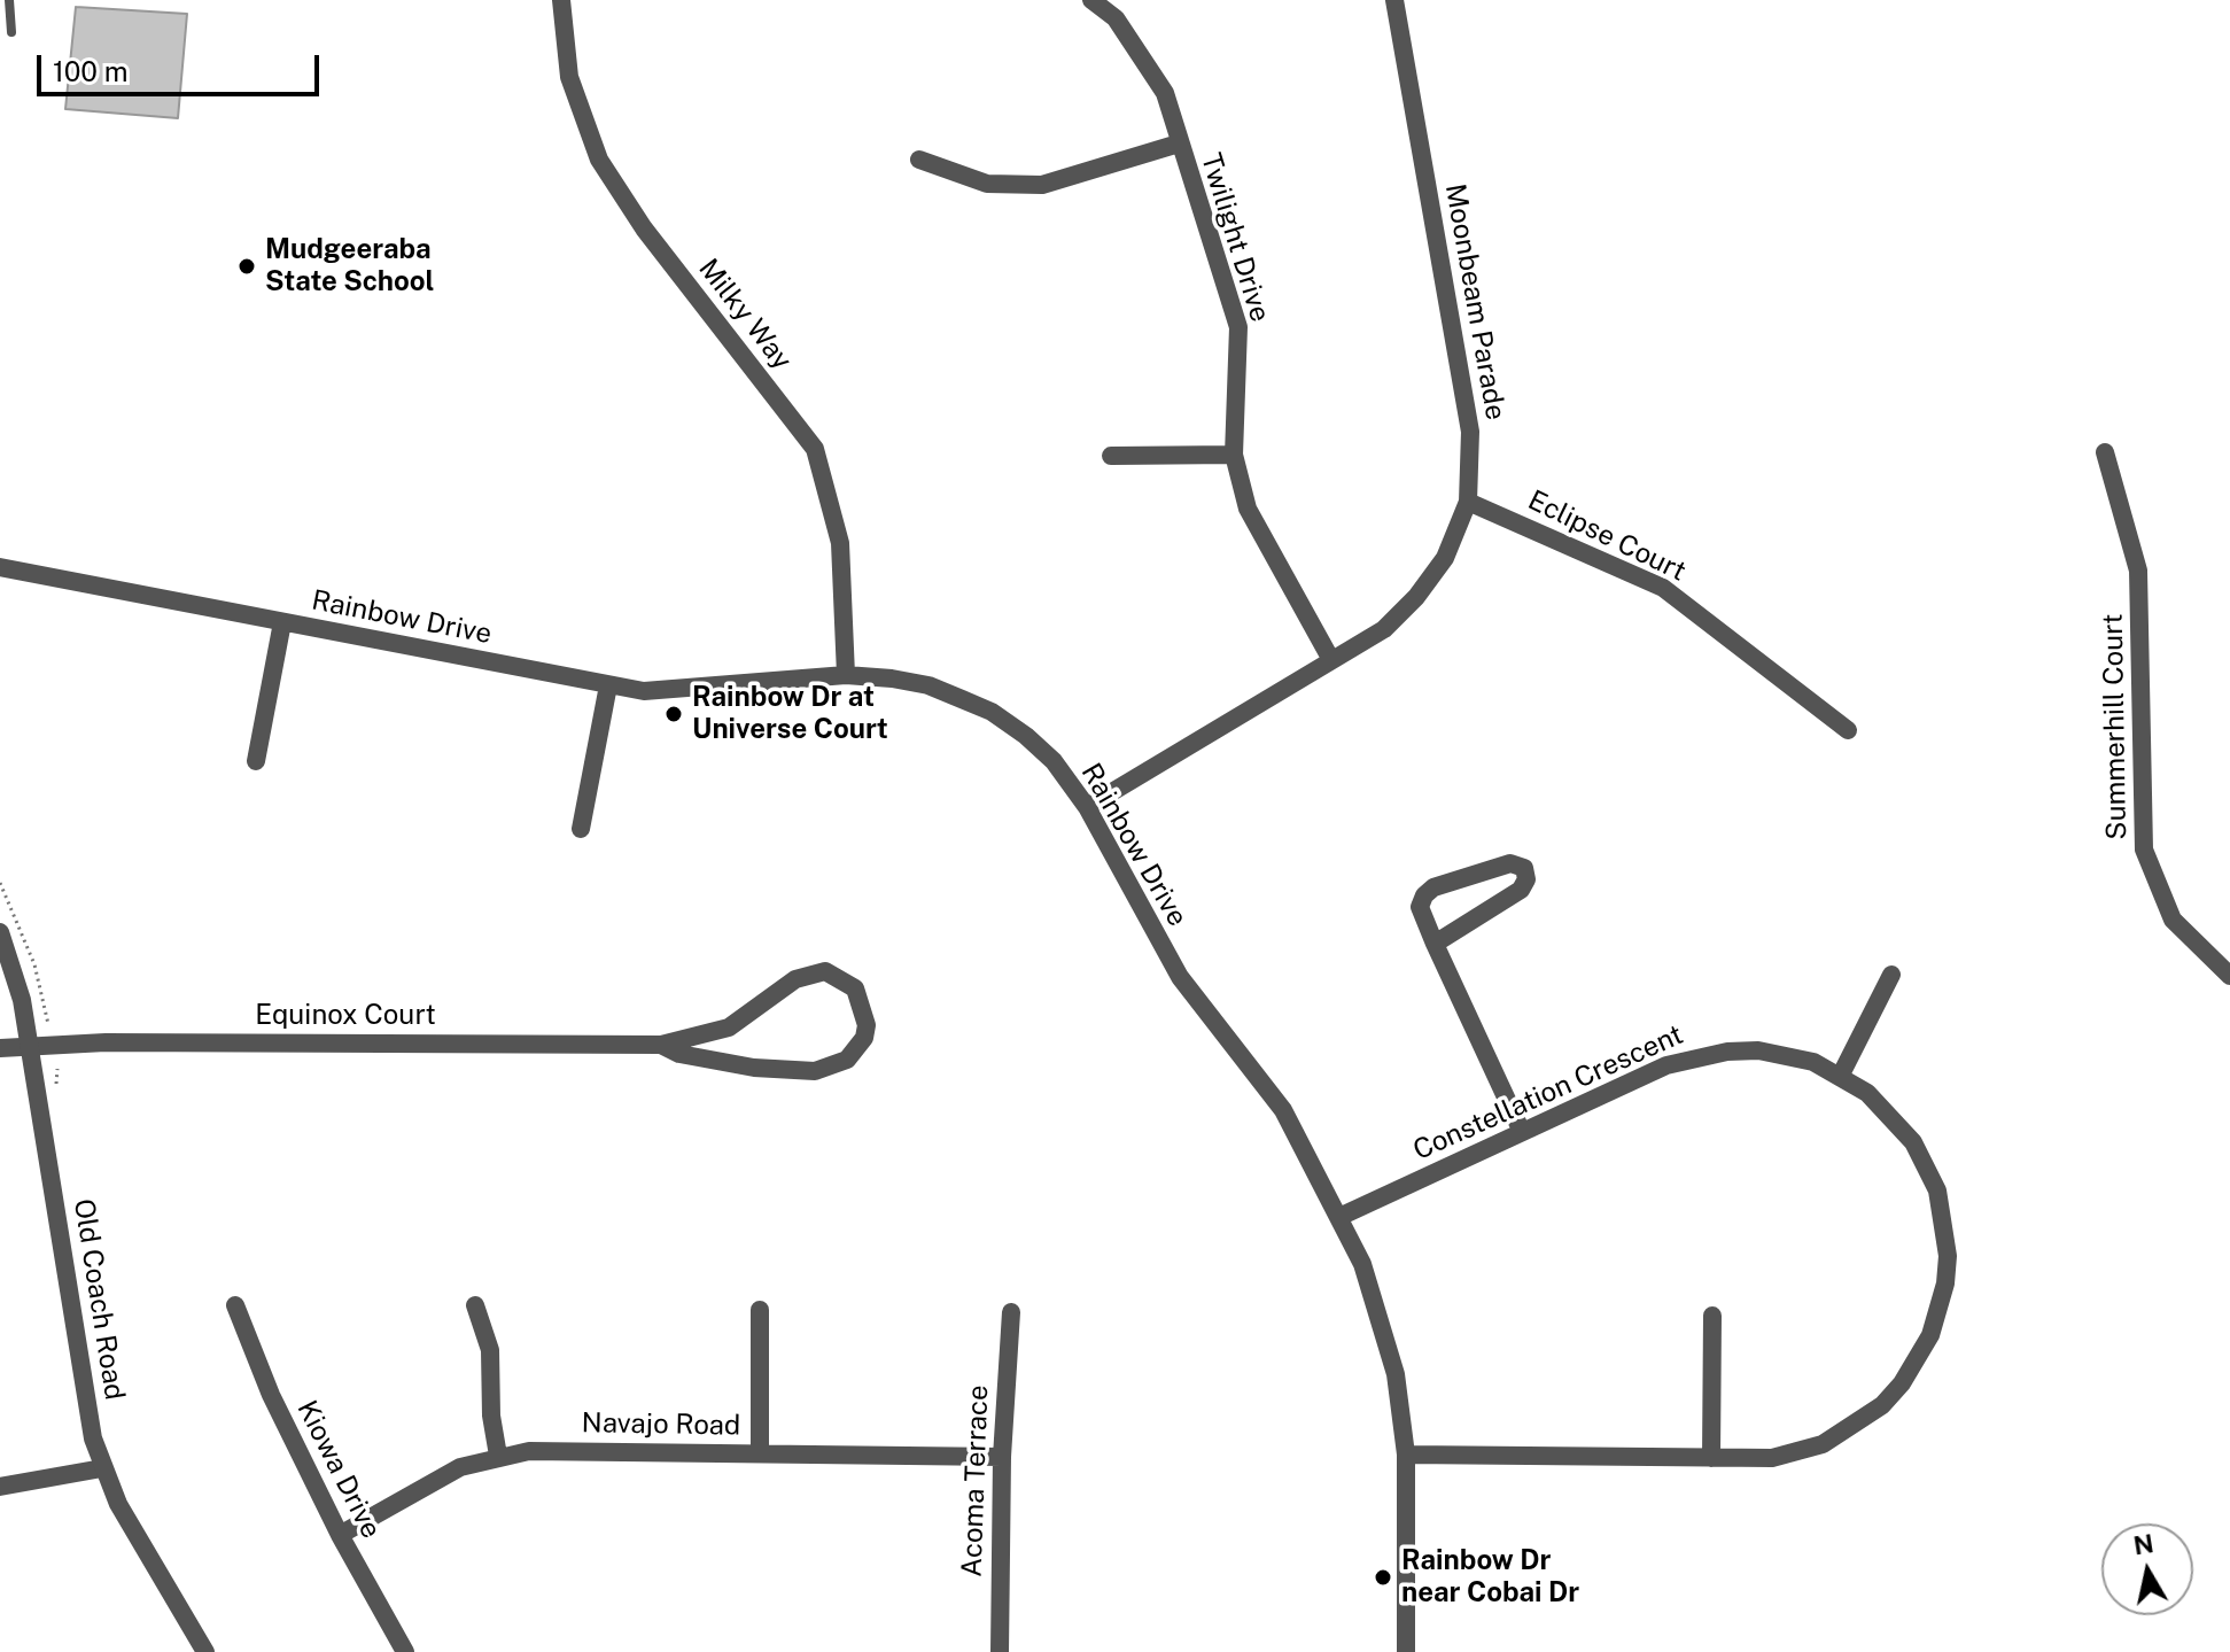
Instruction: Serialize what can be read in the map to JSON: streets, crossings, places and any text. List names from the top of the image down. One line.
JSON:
{"streets":{"street":["Twilight Drive","Moonbeam Parade","Milky Way","Eclipse Court","Rainbow Drive","Summerhill Court","Equinox Court","Constellation Crescent","Old Coach Road","Navajo Road","Kiowa Drive","Acoma Terrace"]},"crossings":[["Twilight Drive","Moonbeam Parade"],["Moonbeam Parade","Eclipse Court"],["Moonbeam Parade","Rainbow Drive"],["Milky Way","Rainbow Drive"],["Rainbow Drive","Constellation Crescent"],["Equinox Court","Old Coach Road"],["Navajo Road","Kiowa Drive"],["Navajo Road","Acoma Terrace"]],"places":["Mudgeeraba State School","Rainbow Dr at Universe Court","Rainbow Dr near Cobai Dr"],"scale_bar":"100 m","north":"top"}
